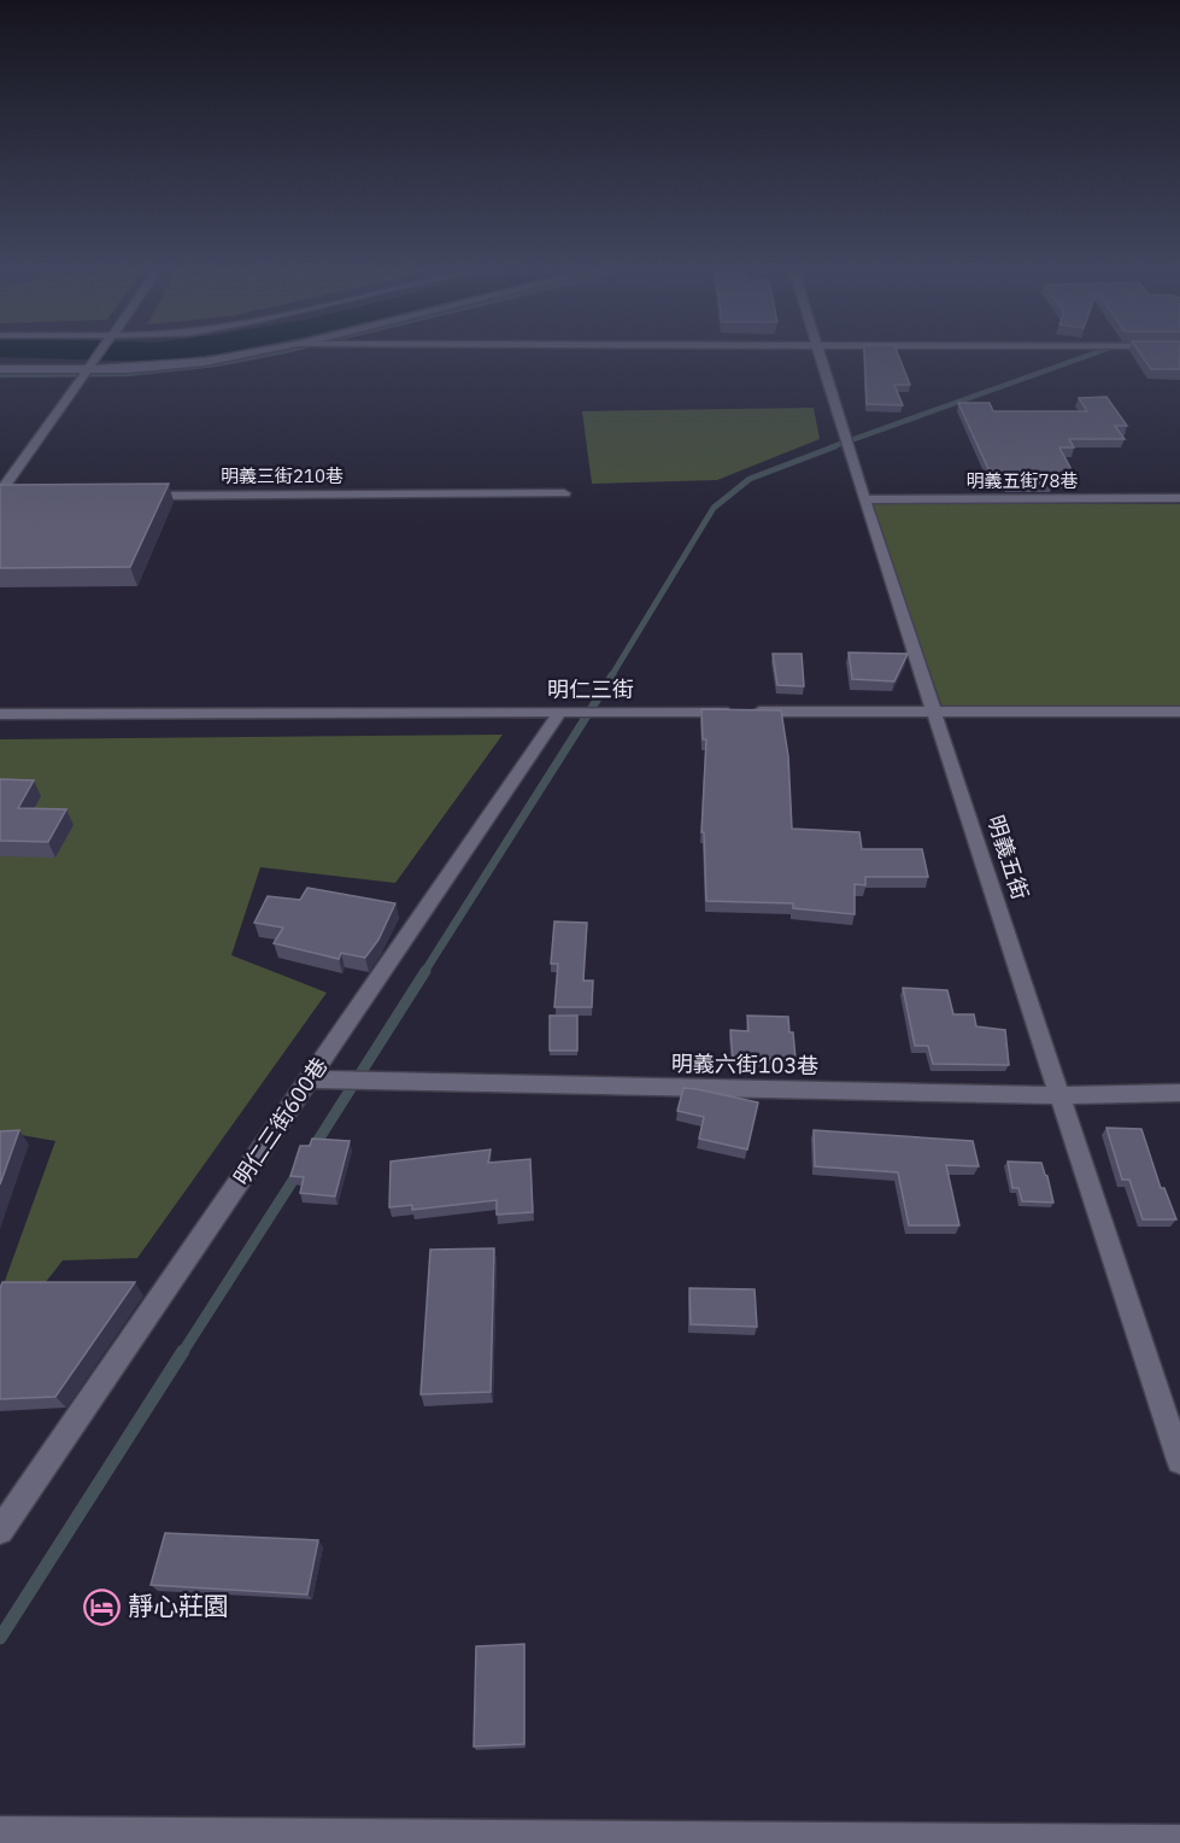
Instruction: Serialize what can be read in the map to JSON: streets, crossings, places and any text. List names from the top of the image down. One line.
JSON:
{"streets":{"street":["明義三街210巷","明義五街78巷","明仁三街","明義五街","明義六街103巷","明仁三街600巷"]},"crossings":[["明義五街78巷","明義五街"],["明仁三街","明義五街"],["明仁三街","明仁三街600巷"],["明義五街","明義六街103巷"],["明義六街103巷","明仁三街600巷"]],"places":{"hotel":["靜心莊園"]}}
